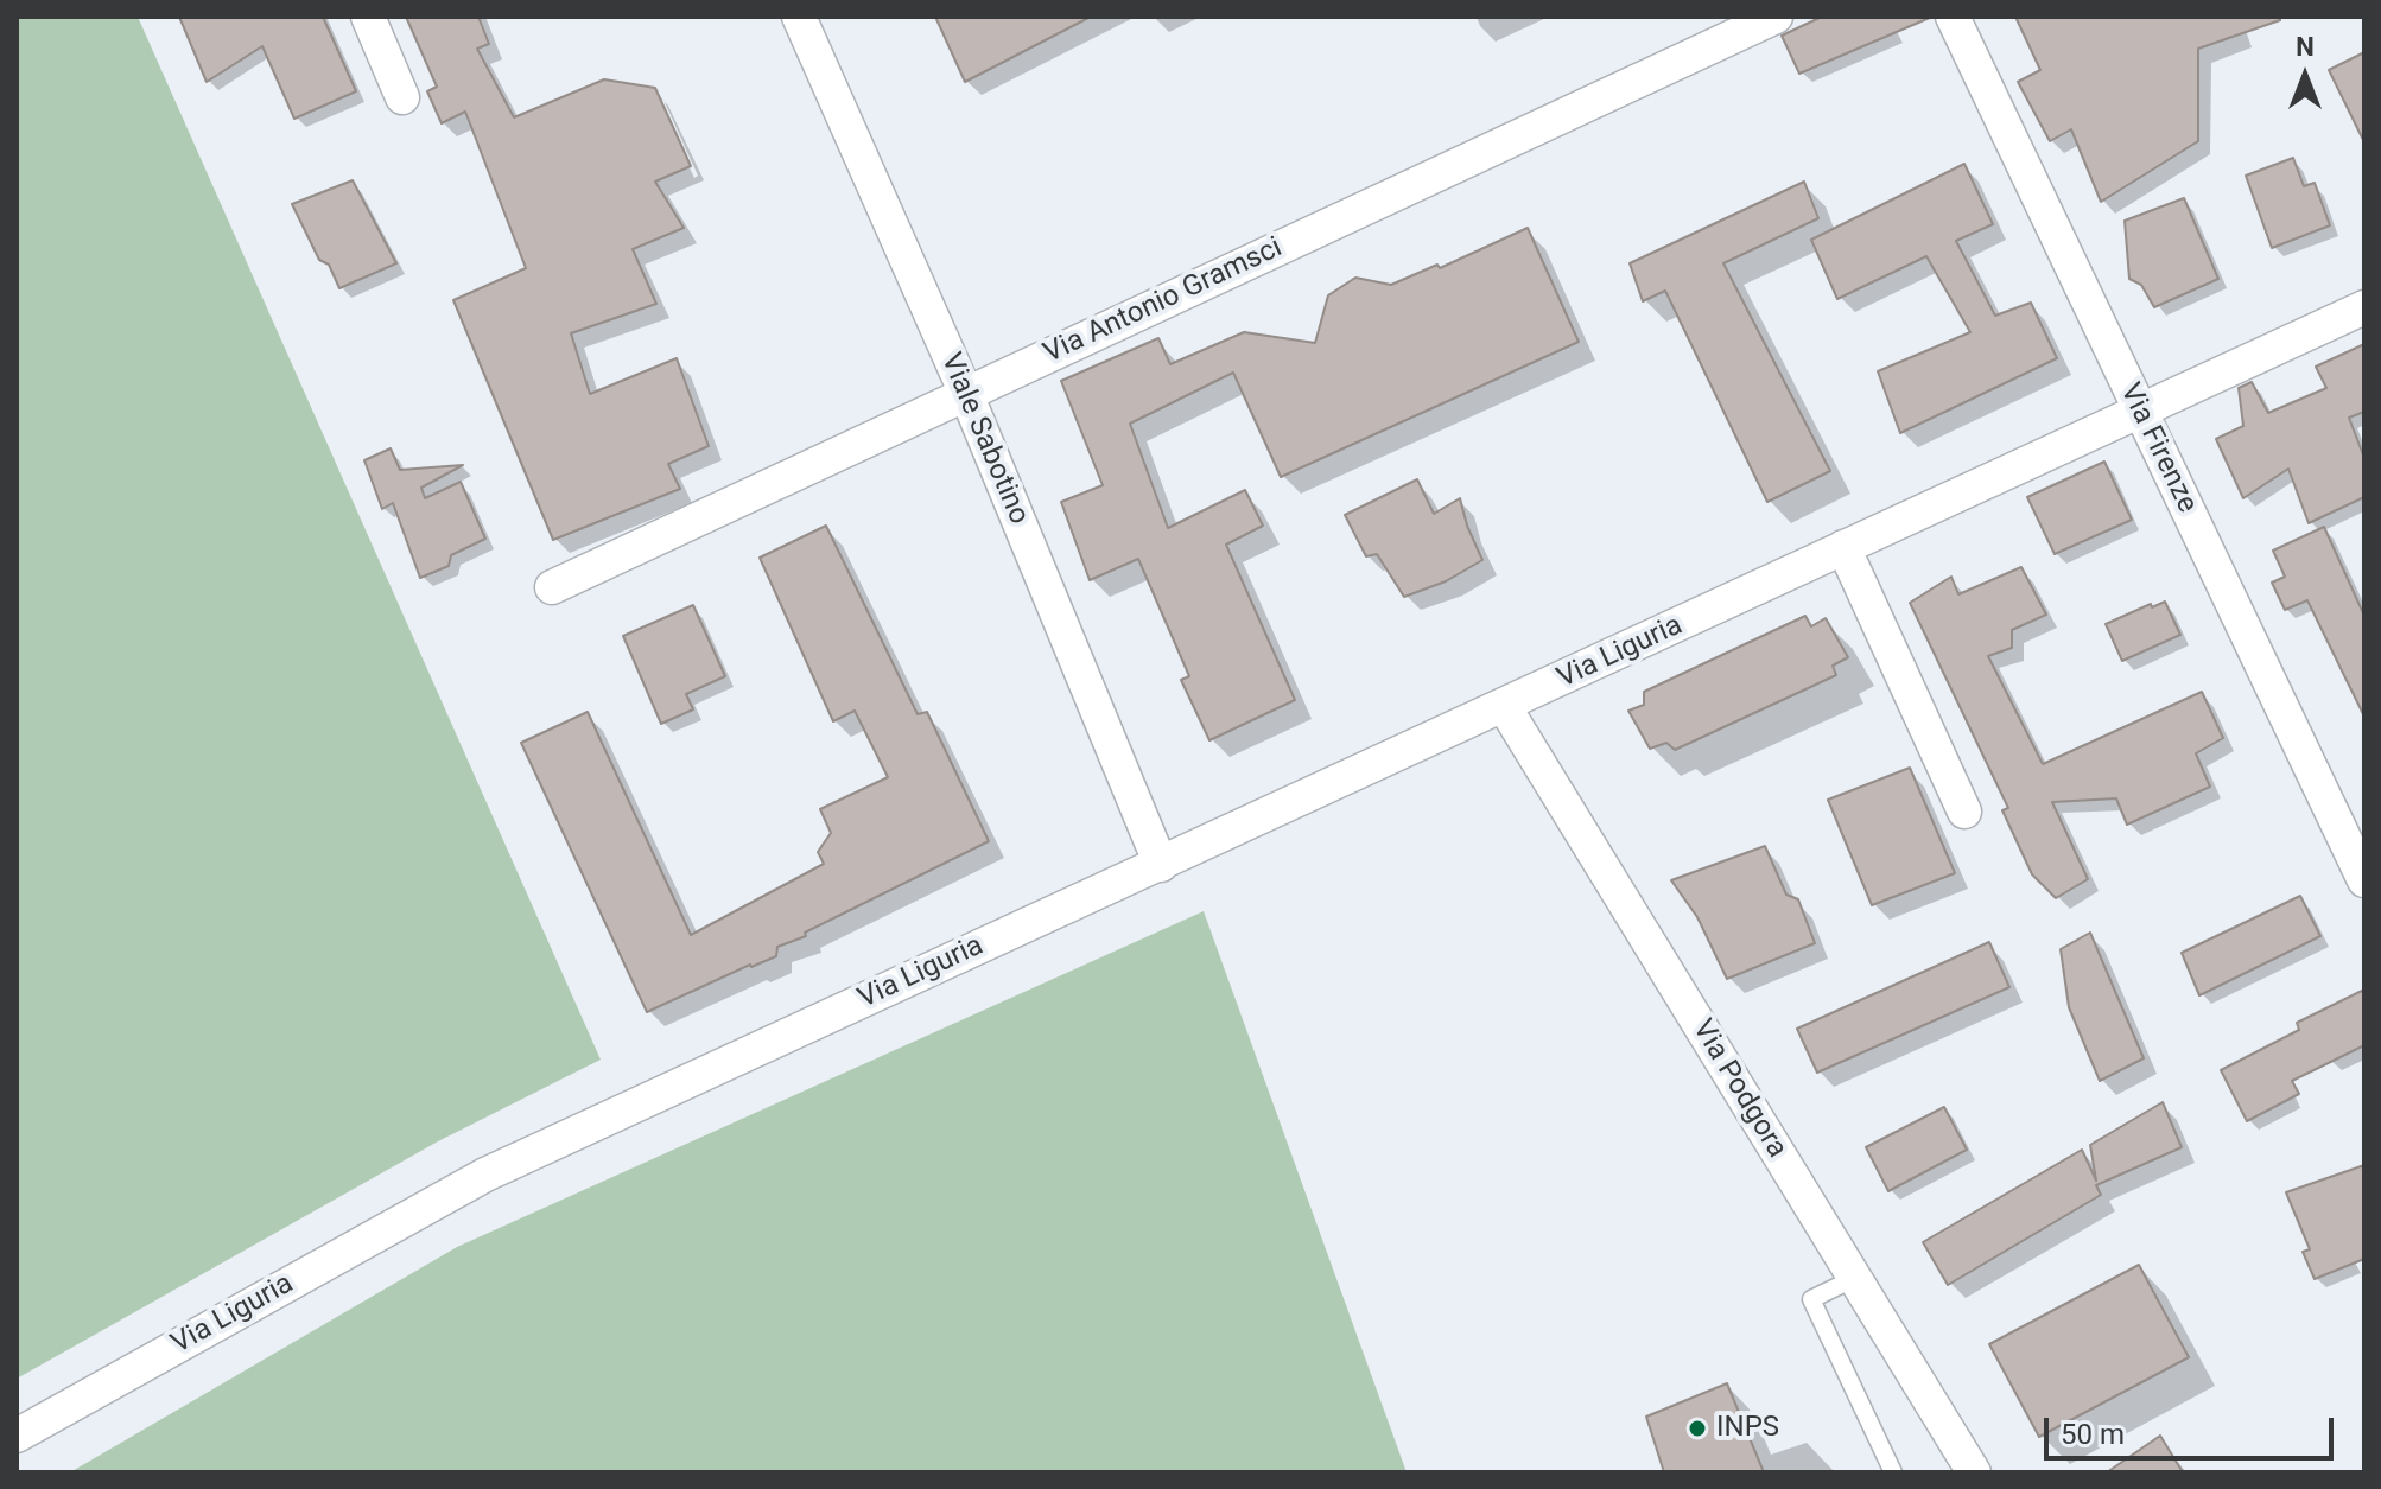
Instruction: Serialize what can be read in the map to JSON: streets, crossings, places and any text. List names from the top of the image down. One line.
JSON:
{"streets":{"street":["Via Antonio Gramsci","Viale Sabotino","Via Firenze","Via Liguria","Via Podgora"]},"crossings":[["Via Antonio Gramsci","Viale Sabotino"],["Viale Sabotino","Via Liguria"],["Via Firenze","Via Liguria"],["Via Liguria","Via Podgora"]],"places":["INPS"],"scale_bar":"50 m","north":"top"}
